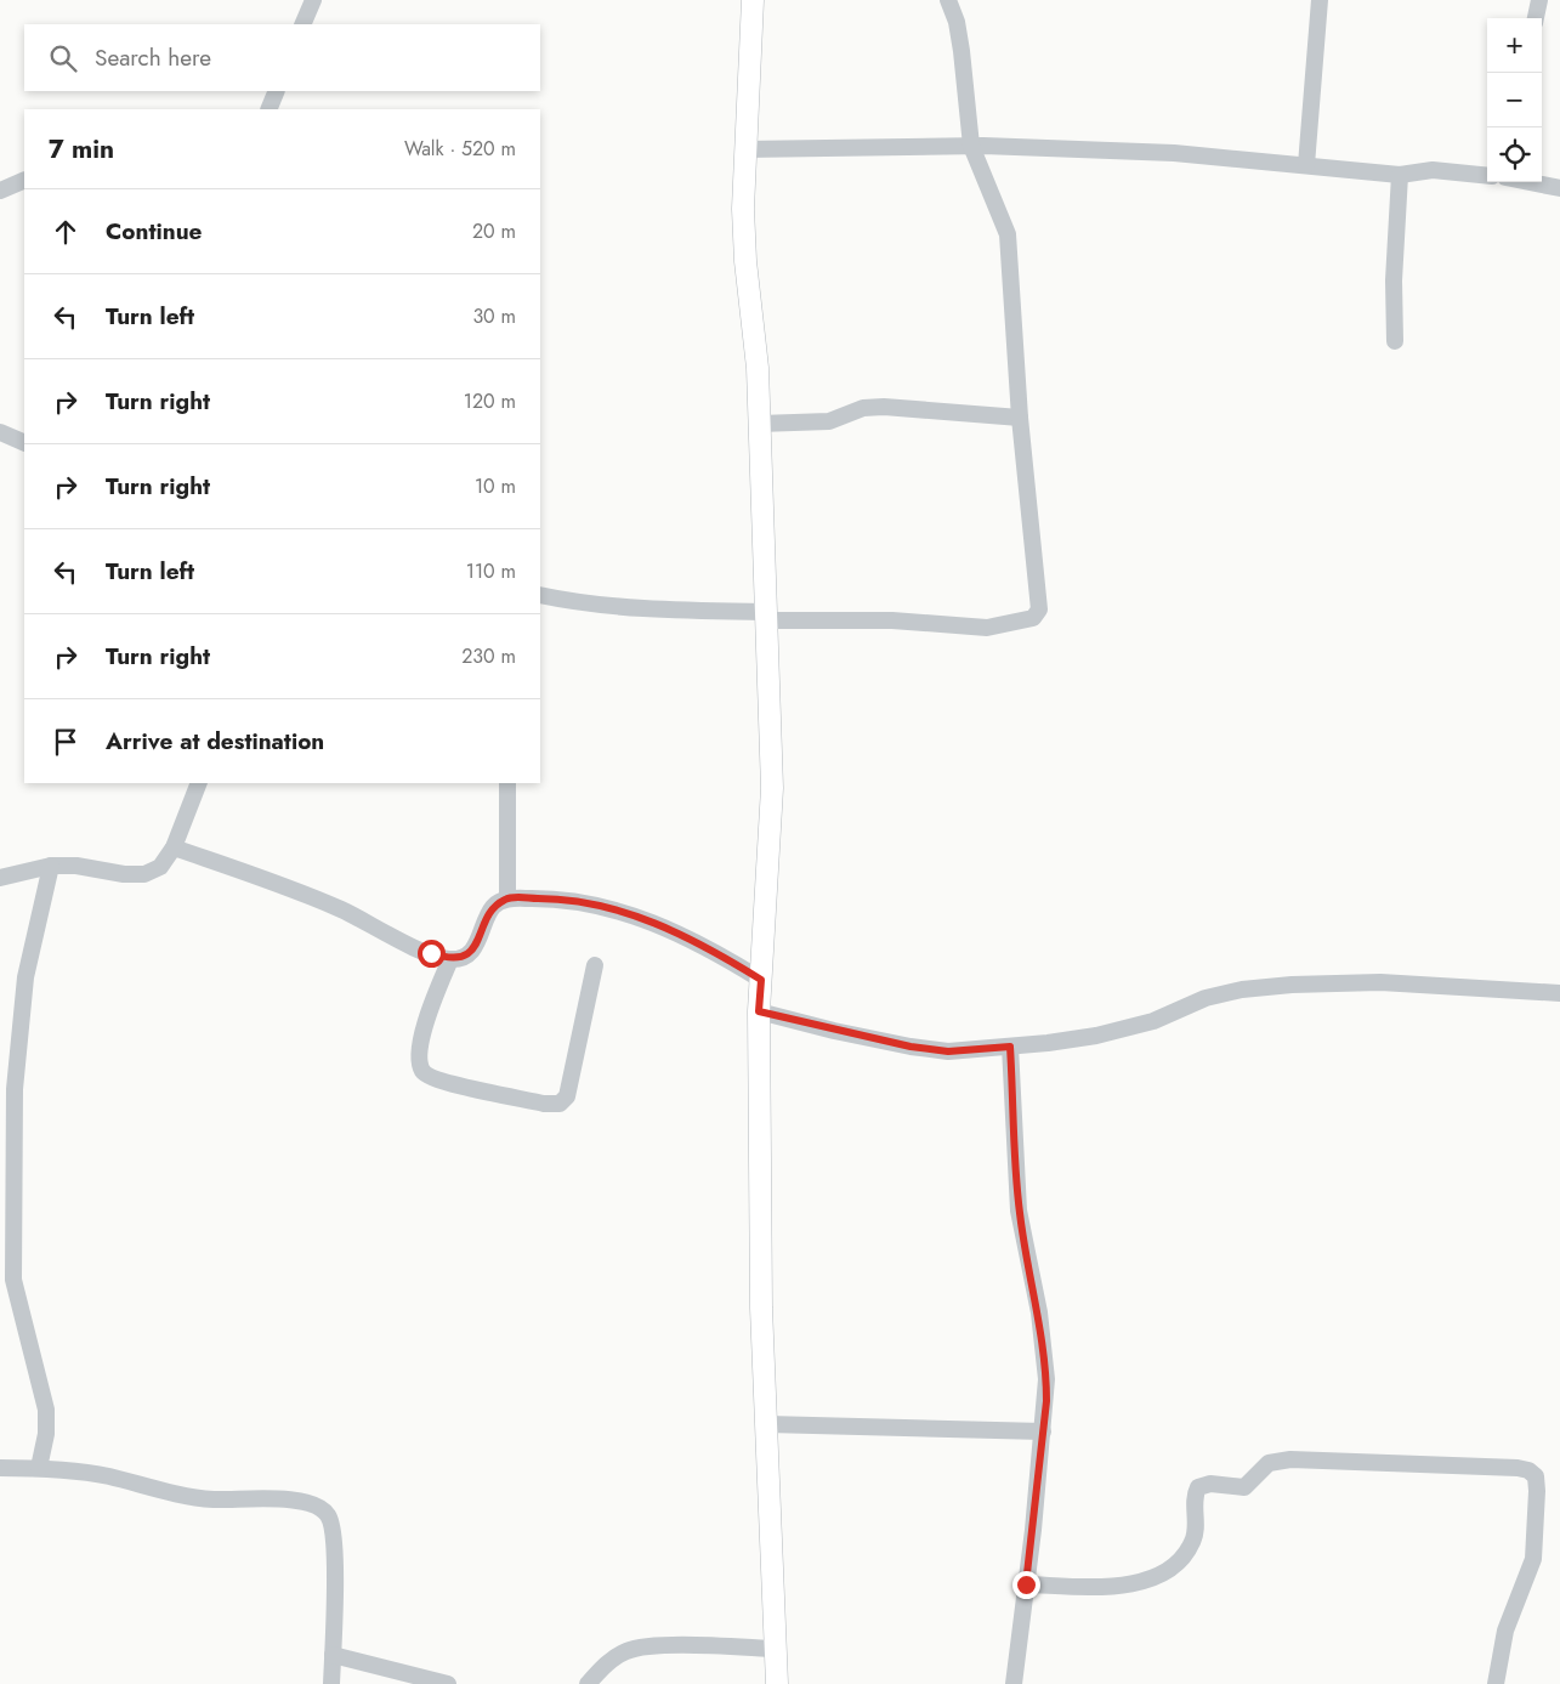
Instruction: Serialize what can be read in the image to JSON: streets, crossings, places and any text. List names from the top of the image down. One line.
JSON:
{"page":{"map_buttons":["+","−"],"search":"Search here","heading":["7 min","Walk · 520 m"],"list":[["Continue","20 m"],["Turn left","30 m"],["Turn right","120 m"],["Turn right","10 m"],["Turn left","110 m"],["Turn right","230 m"],"Arrive at destination"]}}
